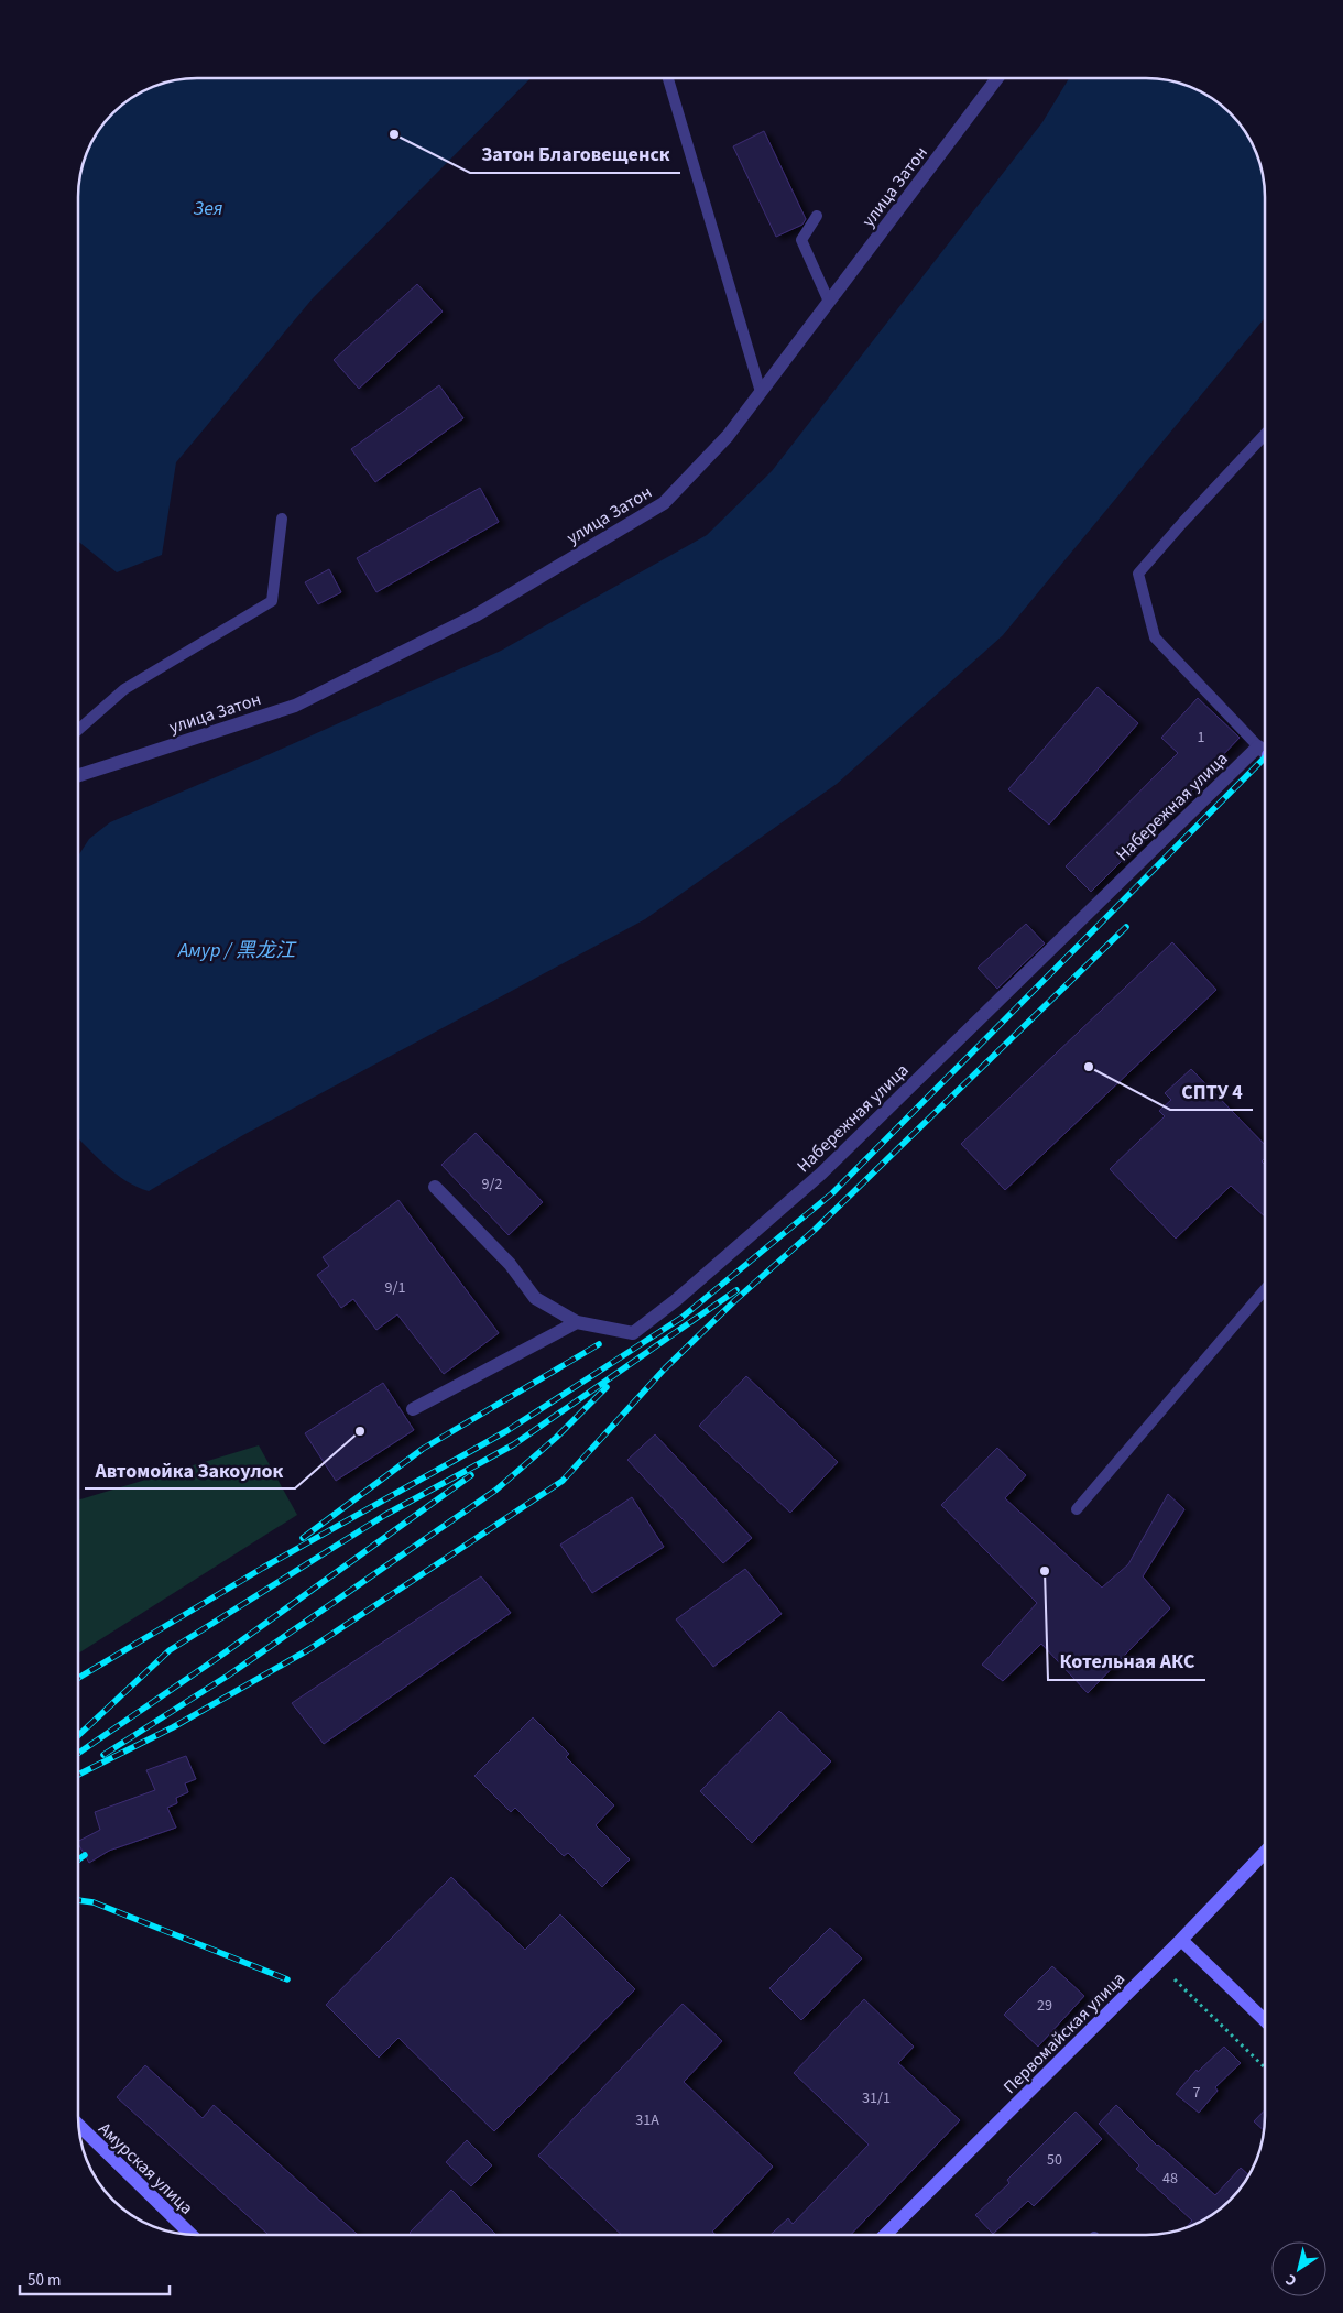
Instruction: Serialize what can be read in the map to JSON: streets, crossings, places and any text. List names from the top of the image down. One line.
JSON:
{"streets":{"street":["улица Затон","Набережная улица","Первомайская улица","Амурская улица"]},"water":["Зея","Амур / 黑龙江"],"places":["Затон Благовещенск","СПТУ 4","Автомойка Закоулок","Котельная АКС"],"house_numbers":["1","9/2","9/1","29","7","31/1","31А","50","48"],"scale_bar":"50 m","north":"bottom left"}
